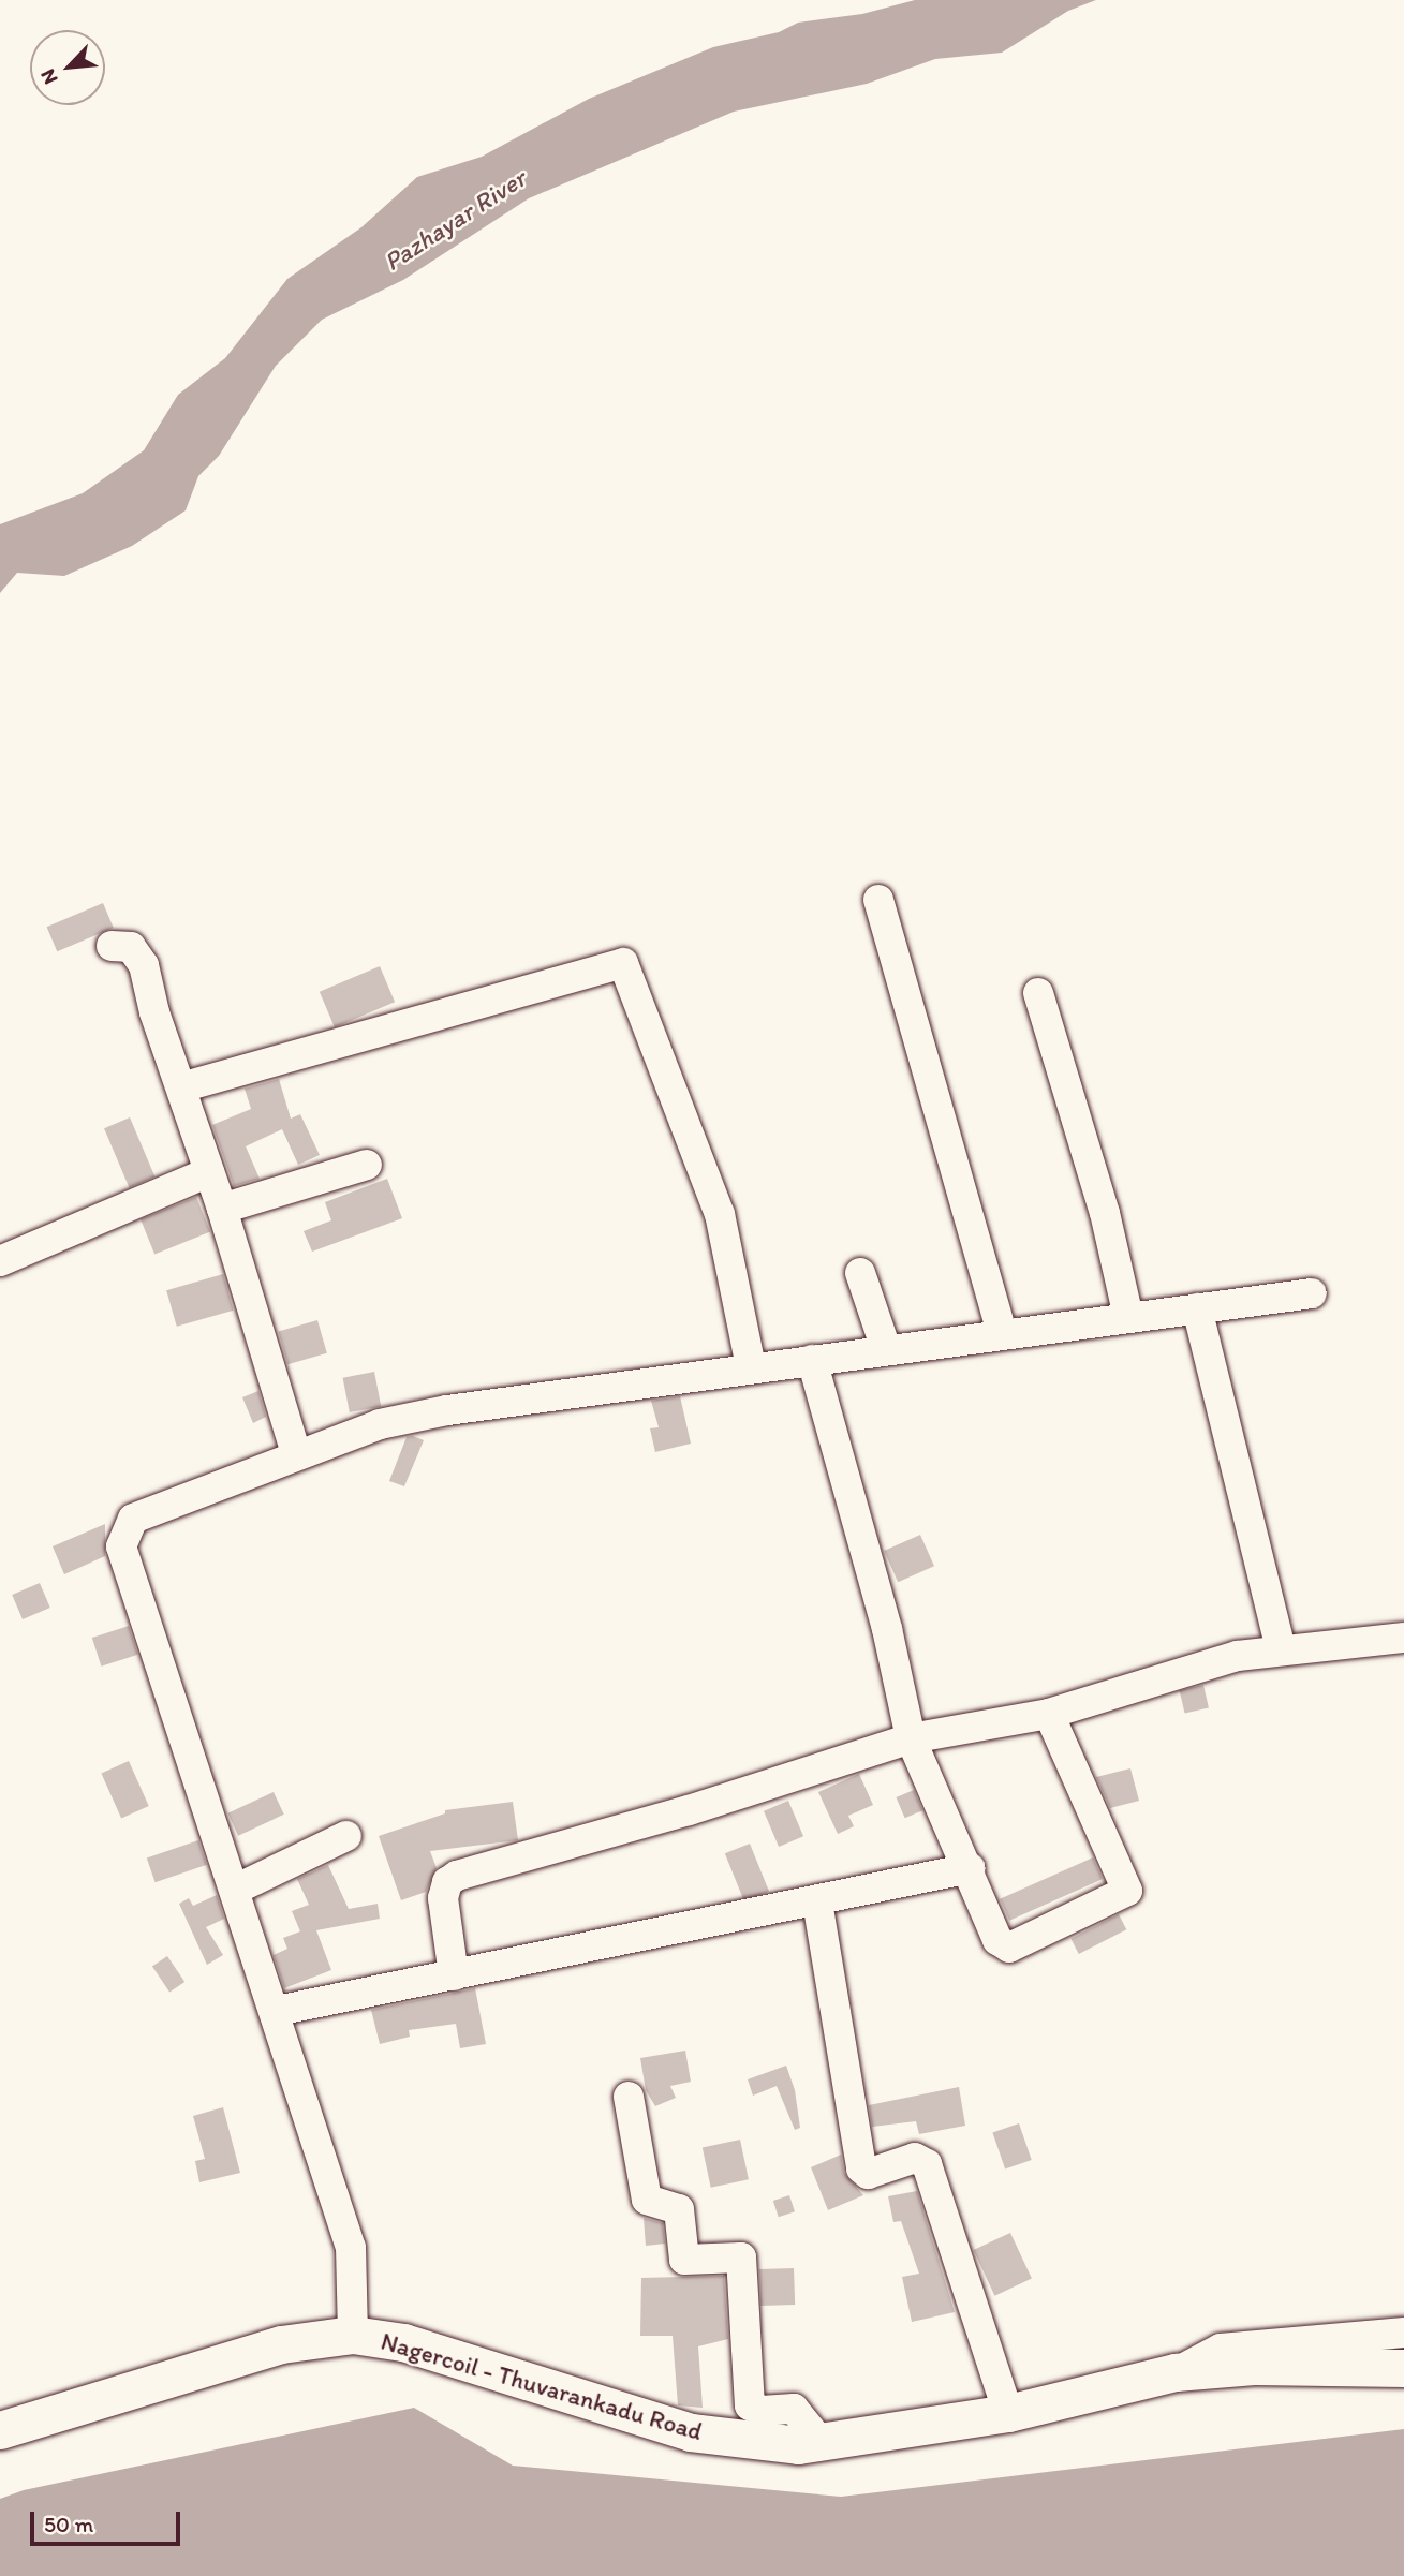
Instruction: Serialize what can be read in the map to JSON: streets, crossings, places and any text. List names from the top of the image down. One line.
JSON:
{"streets":{"main road":["Nagercoil - Thuvarankadu Road"]},"water":["Pazhayar River"],"scale_bar":"50 m","north":"bottom left"}
